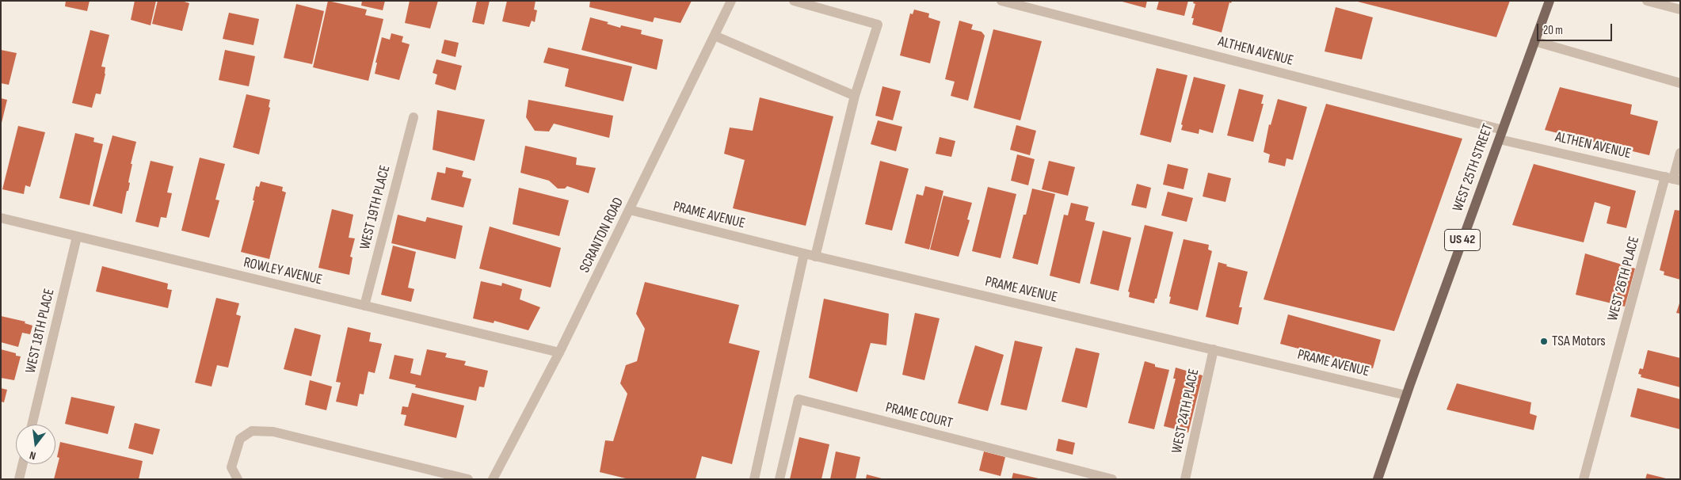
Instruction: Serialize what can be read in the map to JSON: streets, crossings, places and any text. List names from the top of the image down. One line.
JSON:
{"streets":{"main road":["WEST 25TH STREET","US 42"],"street":["ALTHEN AVENUE","WEST 19TH PLACE","PRAME AVENUE","SCRANTON ROAD","ROWLEY AVENUE","WEST 26TH PLACE","WEST 18TH PLACE","WEST 24TH PLACE","PRAME COURT"]},"crossings":[["ALTHEN AVENUE","WEST 25TH STREET"],["ALTHEN AVENUE","WEST 26TH PLACE"],["WEST 25TH STREET","PRAME AVENUE"],["WEST 19TH PLACE","ROWLEY AVENUE"],["PRAME AVENUE","SCRANTON ROAD"],["PRAME AVENUE","WEST 24TH PLACE"],["SCRANTON ROAD","ROWLEY AVENUE"],["ROWLEY AVENUE","WEST 18TH PLACE"]],"places":["TSA Motors"],"scale_bar":"20 m","north":"bottom"}
